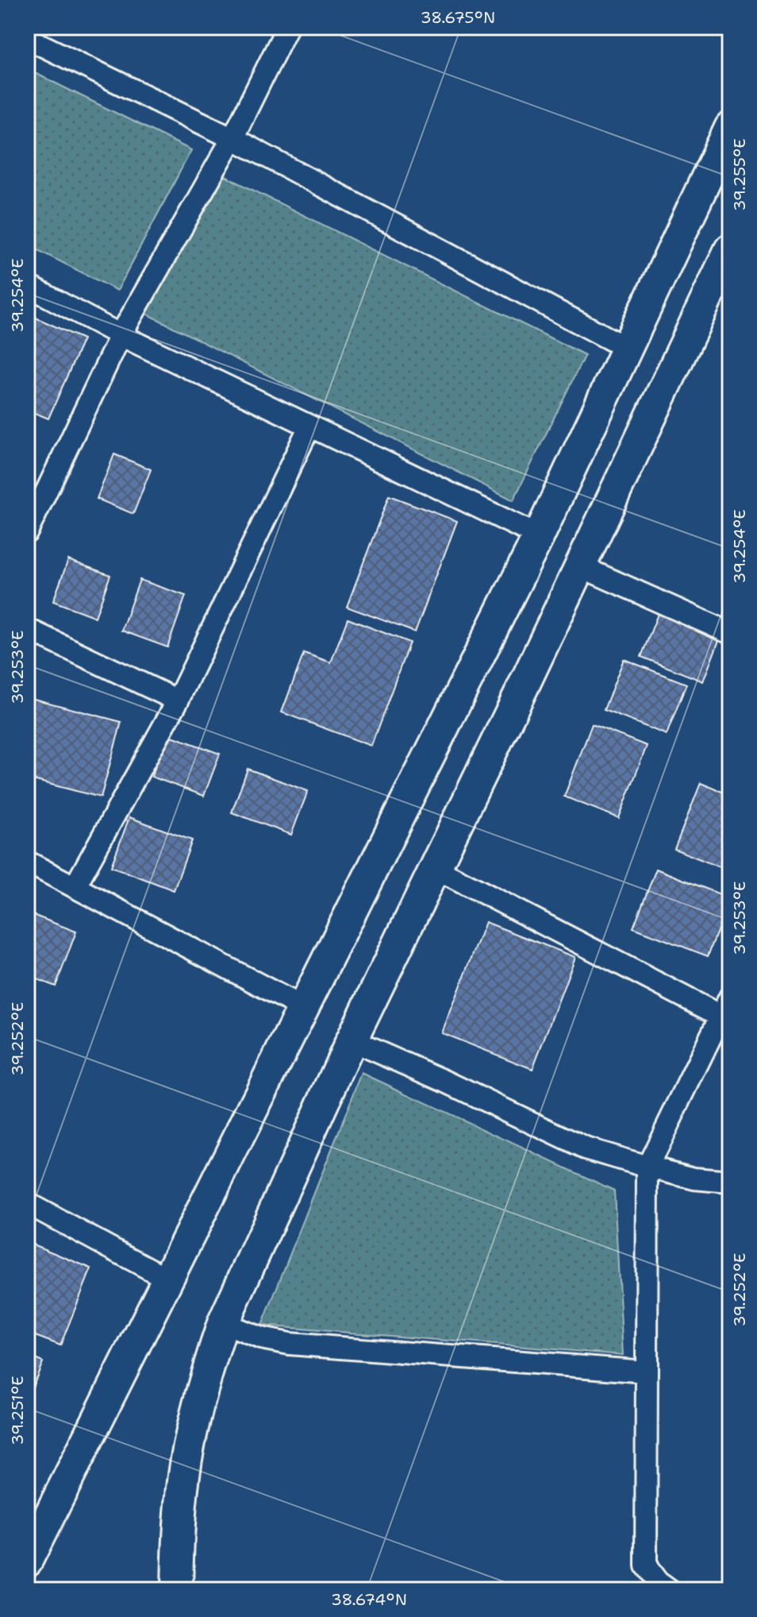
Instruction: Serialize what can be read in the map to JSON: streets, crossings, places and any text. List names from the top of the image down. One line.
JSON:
{"coordinates":["38.675°N","39.255°E","39.254°E","39.253°E","39.252°E","39.251°E","38.674°N"]}
